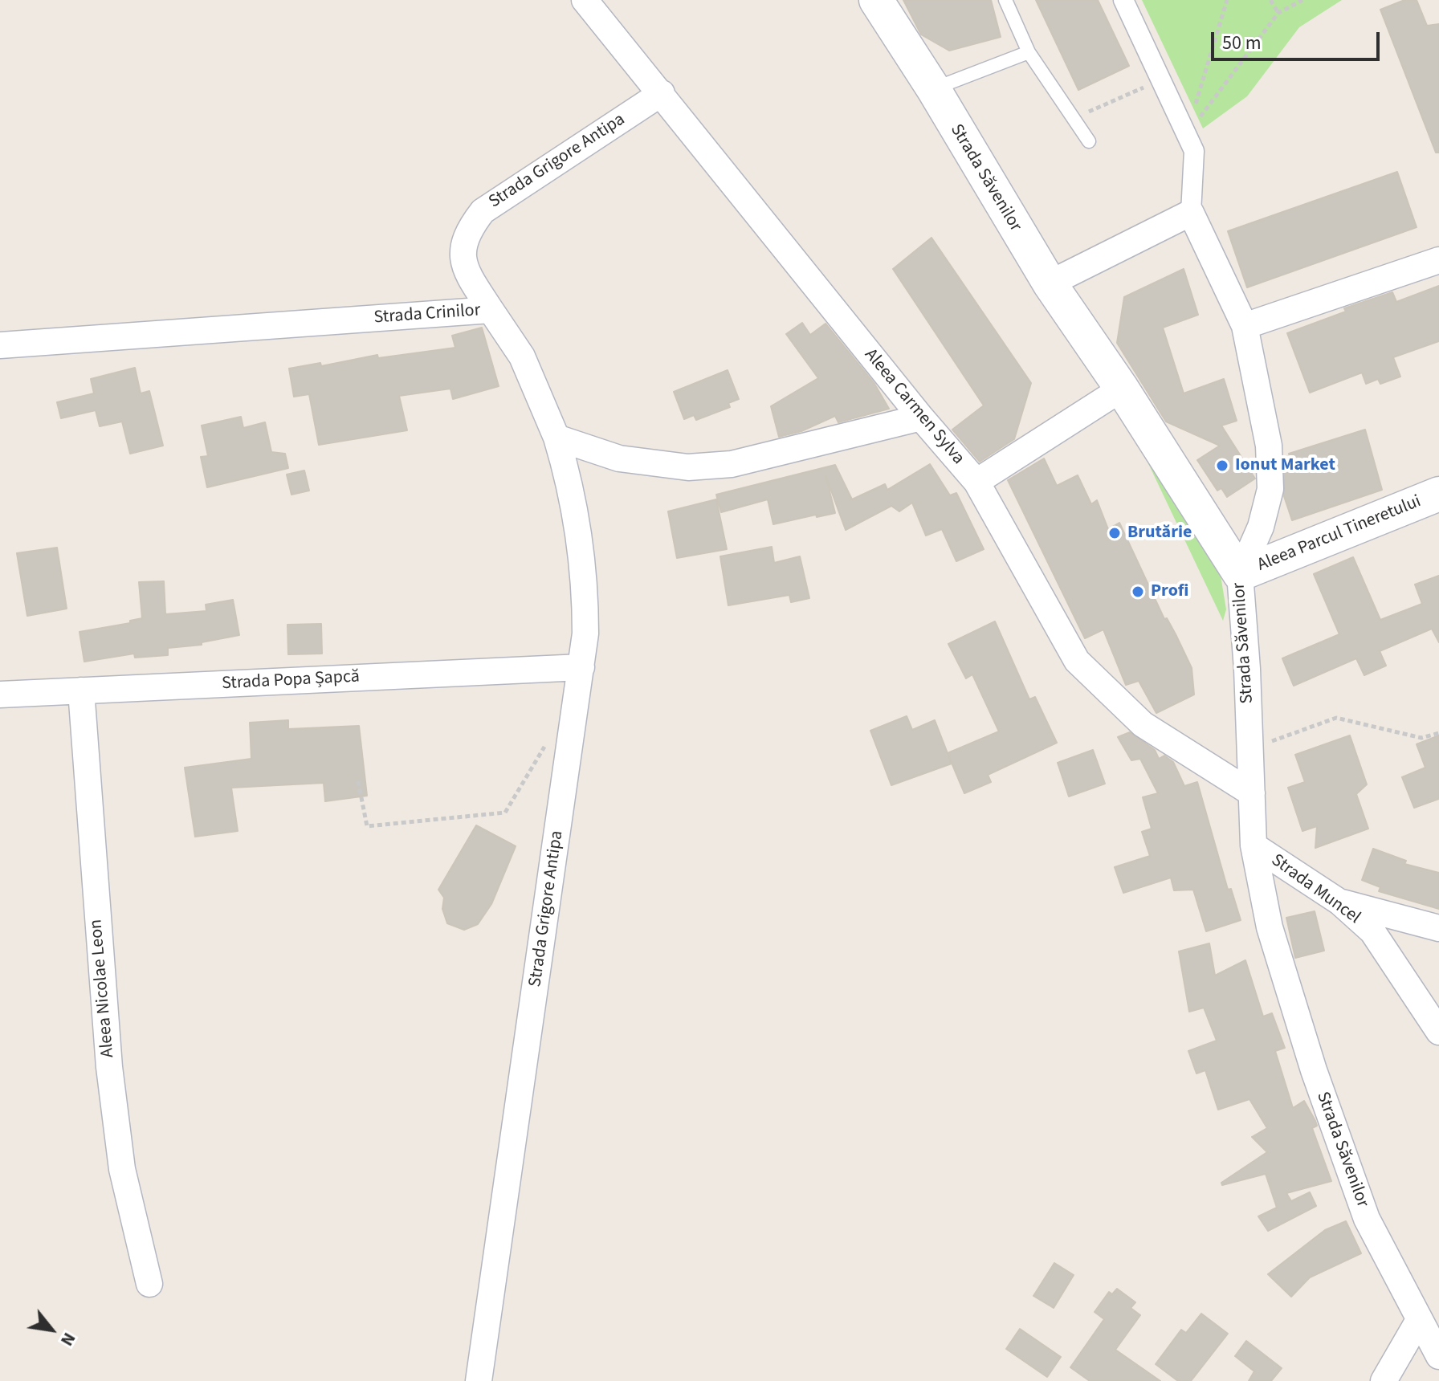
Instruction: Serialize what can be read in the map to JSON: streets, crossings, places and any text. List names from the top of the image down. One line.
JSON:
{"streets":{"street":["Strada Grigore Antipa","Strada Săvenilor","Strada Crinilor","Aleea Carmen Sylva","Aleea Parcul Tineretului","Strada Popa Șapcă","Strada Muncel","Aleea Nicolae Leon"]},"crossings":[["Strada Grigore Antipa","Strada Crinilor"],["Strada Grigore Antipa","Aleea Carmen Sylva"],["Strada Grigore Antipa","Strada Popa Șapcă"],["Strada Săvenilor","Aleea Carmen Sylva"],["Strada Săvenilor","Aleea Parcul Tineretului"],["Strada Săvenilor","Strada Muncel"],["Strada Popa Șapcă","Aleea Nicolae Leon"]],"places":["Ionut Market","Brutărie","Profi"],"scale_bar":"50 m","north":"bottom right"}
